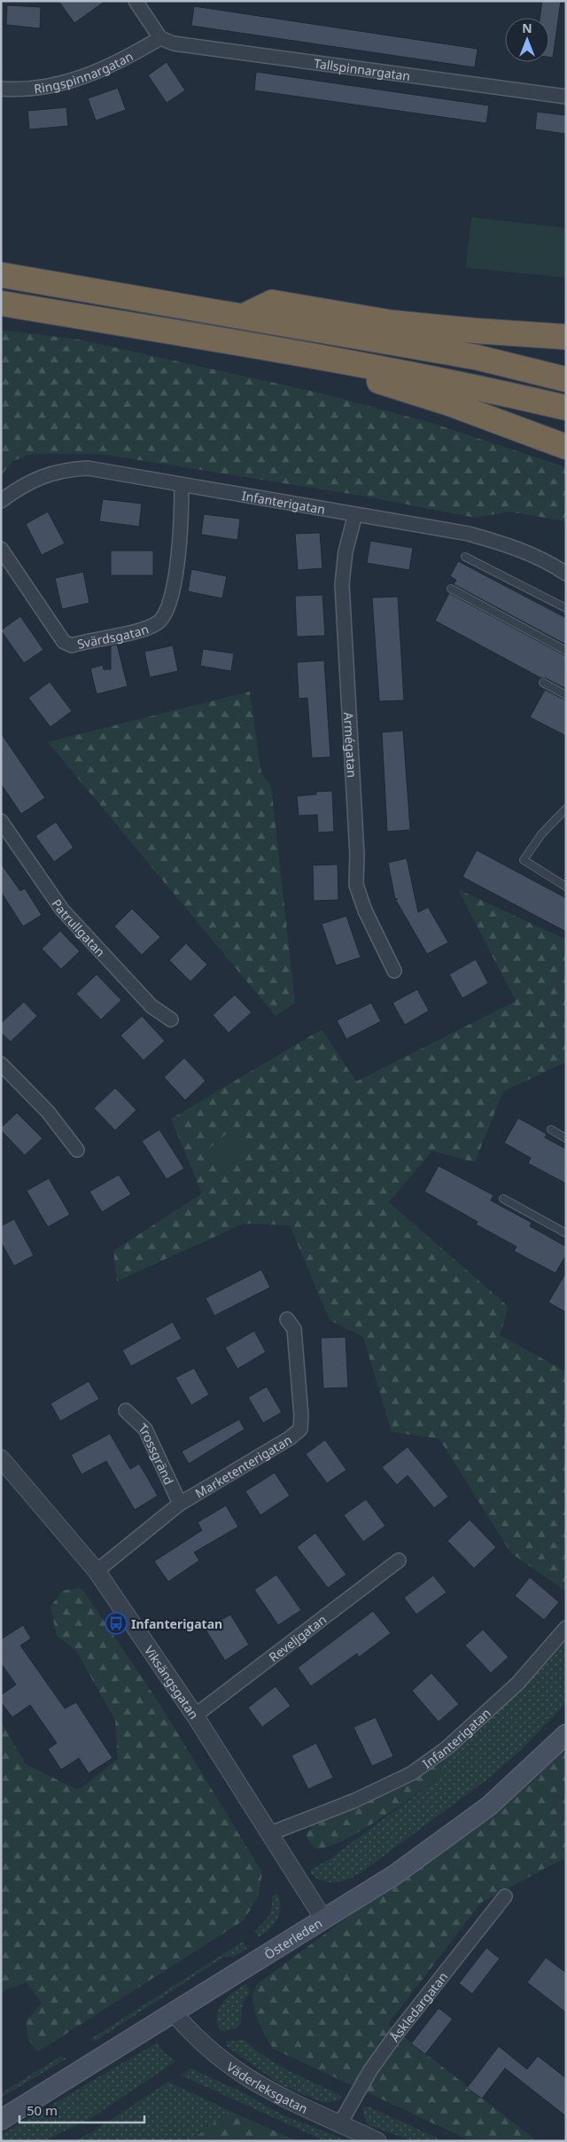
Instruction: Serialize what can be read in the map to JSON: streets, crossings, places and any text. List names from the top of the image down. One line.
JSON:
{"streets":{"main road":["Österleden"],"street":["Tallspinnargatan","Ringspinnargatan","Infanterigatan","Svärdsgatan","Armégatan","Patrullgatan","Trossgränd","Marketenterigatan","Reveljgatan","Viksängsgatan","Åskledargatan","Väderleksgatan"]},"crossings":[["Tallspinnargatan","Ringspinnargatan"],["Infanterigatan","Svärdsgatan"],["Infanterigatan","Armégatan"],["Infanterigatan","Viksängsgatan"],["Trossgränd","Marketenterigatan"],["Marketenterigatan","Viksängsgatan"],["Reveljgatan","Viksängsgatan"],["Viksängsgatan","Österleden"],["Österleden","Väderleksgatan"],["Åskledargatan","Väderleksgatan"]],"places":{"bus stop":["Infanterigatan"]},"scale_bar":"50 m","north":"top"}
